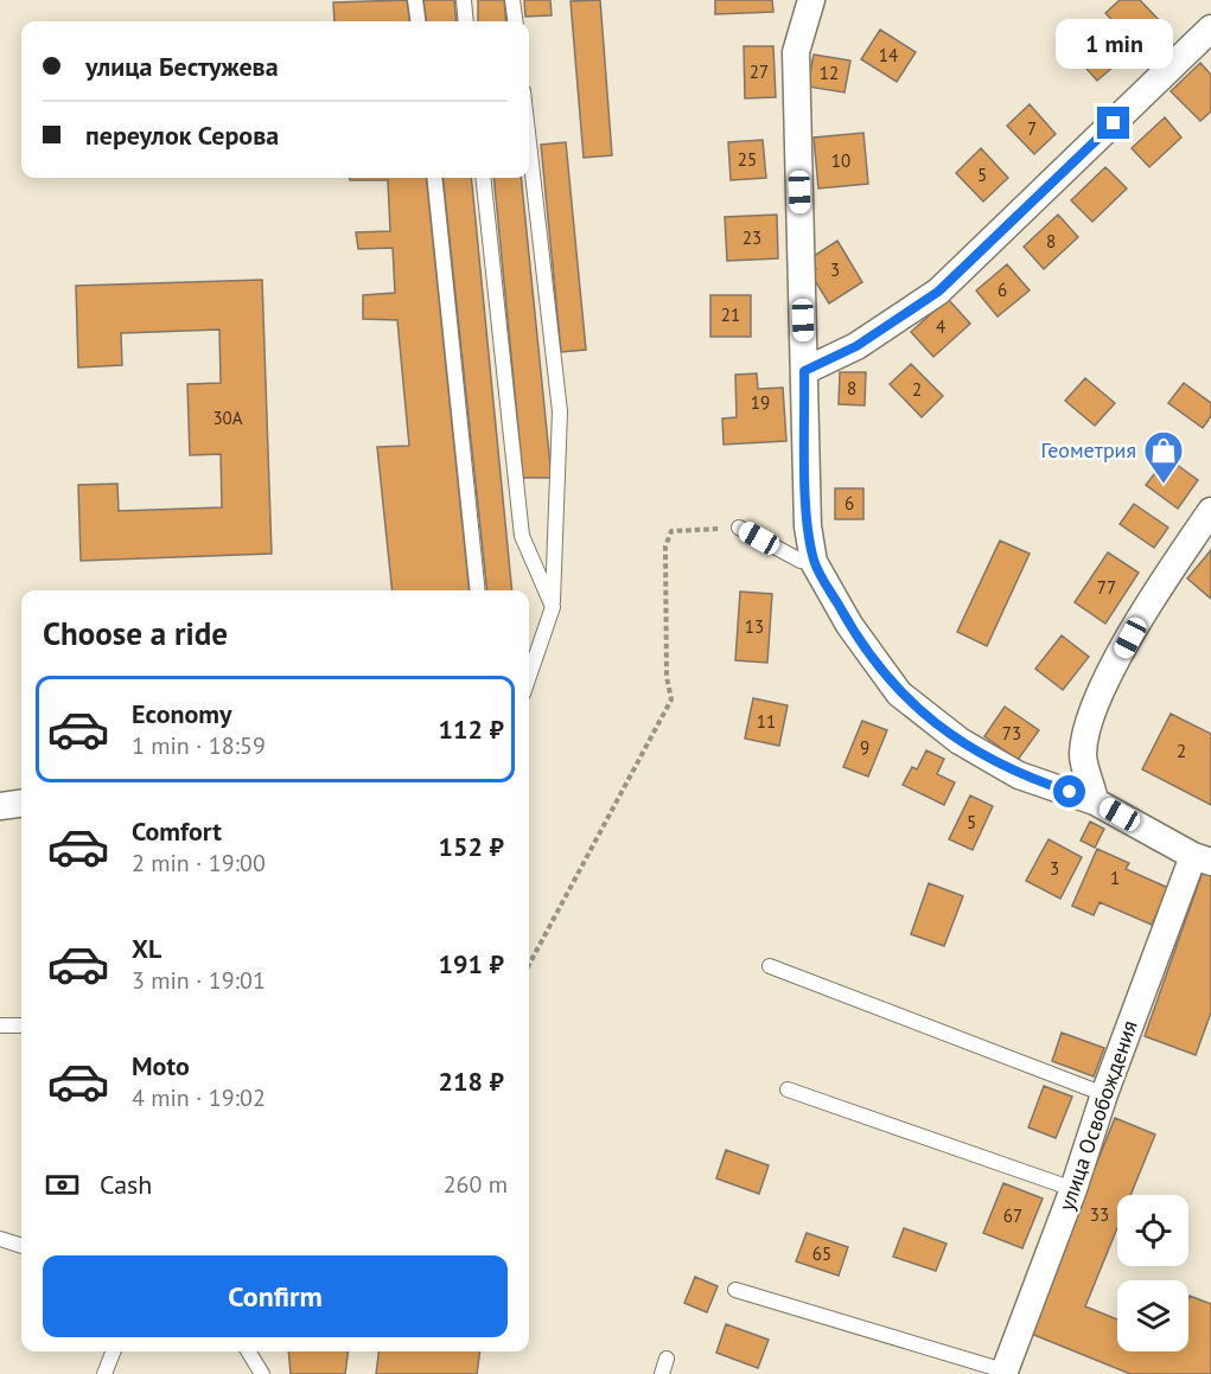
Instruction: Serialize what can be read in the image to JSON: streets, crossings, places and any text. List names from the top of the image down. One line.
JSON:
{"streets":{"street":["улица Освобождения"]},"places":{"shop":["Геометрия"]},"house_numbers":["14","27","12","7","25","10","5","23","8","3","6","21","4","8","2","19","30А","6","77","13","11","73","9","2","5","3","1","33","67","65"],"page":{"bubble":"1 min","banner":["улица Бестужева","переулок Серова"],"heading":"Choose a ride","list":[{"name":"Economy","note":"1 min · 18:59","value":"112 ₽"},{"name":"Comfort","note":"2 min · 19:00","value":"152 ₽"},{"name":"XL","note":"3 min · 19:01","value":"191 ₽"},{"name":"Moto","note":"4 min · 19:02","value":"218 ₽"}],"pay":["Cash","260 m"],"buttons":"Confirm"}}
